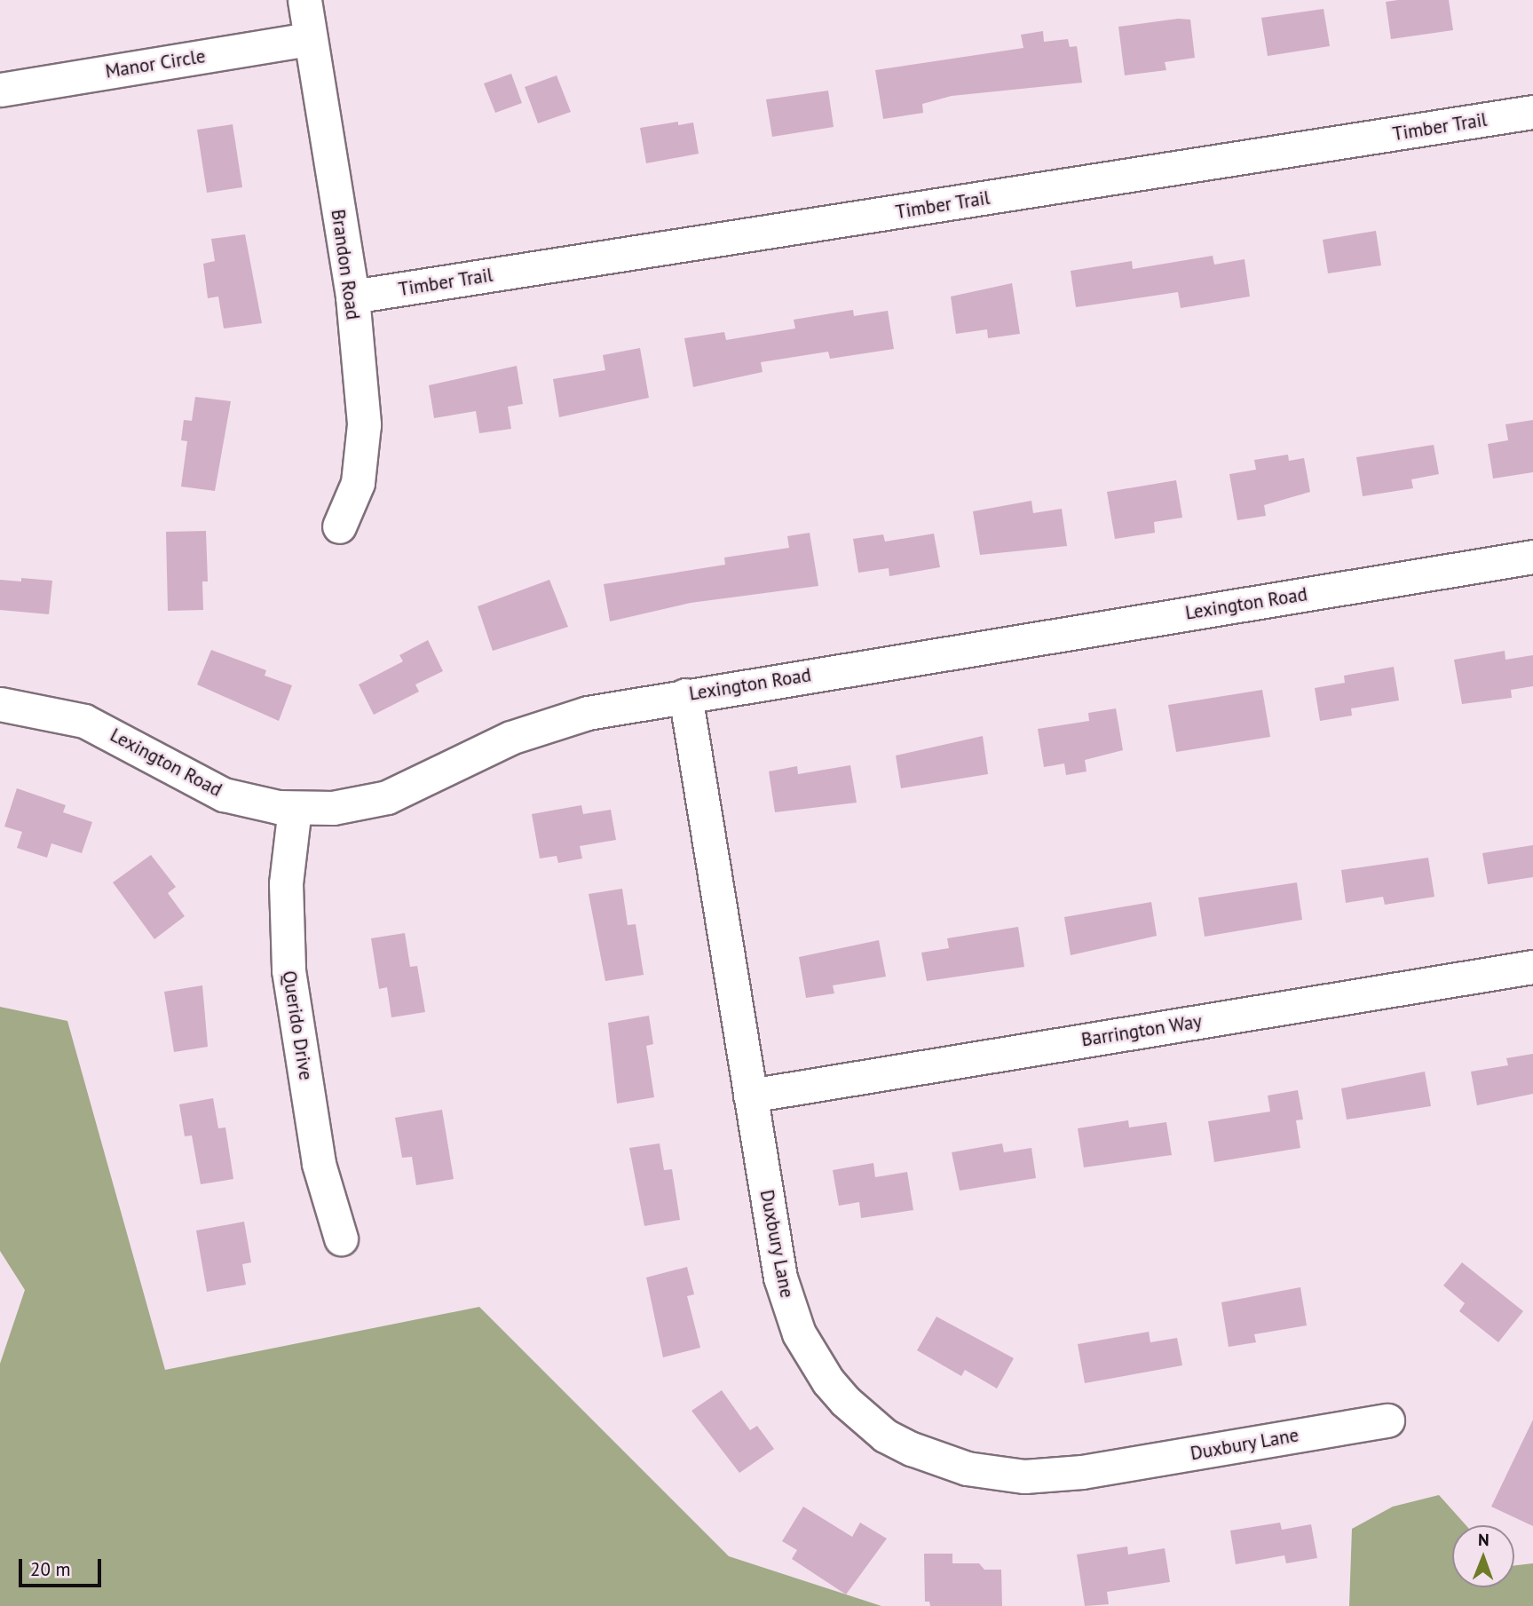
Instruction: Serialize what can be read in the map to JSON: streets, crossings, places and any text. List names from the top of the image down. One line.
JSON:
{"streets":{"street":["Manor Circle","Timber Trail","Brandon Road","Lexington Road","Querido Drive","Barrington Way","Duxbury Lane"]},"crossings":[["Manor Circle","Brandon Road"],["Timber Trail","Brandon Road"],["Lexington Road","Querido Drive"],["Lexington Road","Duxbury Lane"],["Barrington Way","Duxbury Lane"]],"scale_bar":"20 m","north":"top"}
